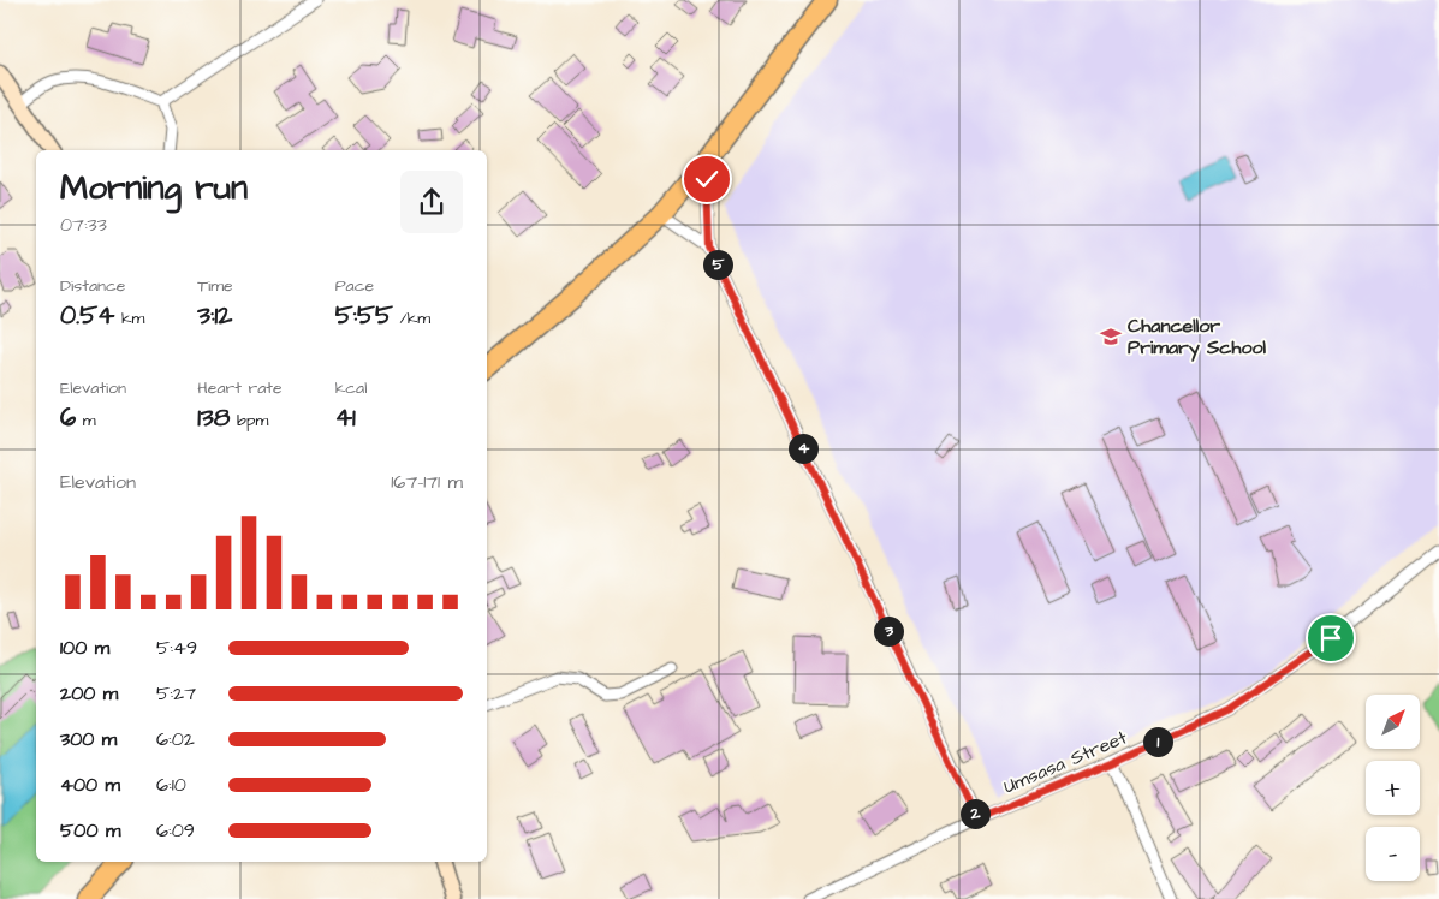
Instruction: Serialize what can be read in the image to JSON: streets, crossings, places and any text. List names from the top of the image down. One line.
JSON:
{"streets":{"street":["Umsasa Street"]},"places":{"school or university":["Chancellor Primary School"]},"north":"top right","page":{"heading":["Morning run","07:33"],"pins":["5","4","3","1","2"],"stats":[["Distance","0.54 km"],["Time","3:12"],["Pace","5:55 /km"],["Elevation","6 m"],["Heart rate","138 bpm"],["kcal","41"]],"chart":["Elevation","167–171 m"],"list":[{"name":"100 m","note":"5:49"},{"name":"200 m","note":"5:27"},{"name":"300 m","note":"6:02"},{"name":"400 m","note":"6:10"},{"name":"500 m","note":"6:09"}],"map_buttons":["+","−"]}}
